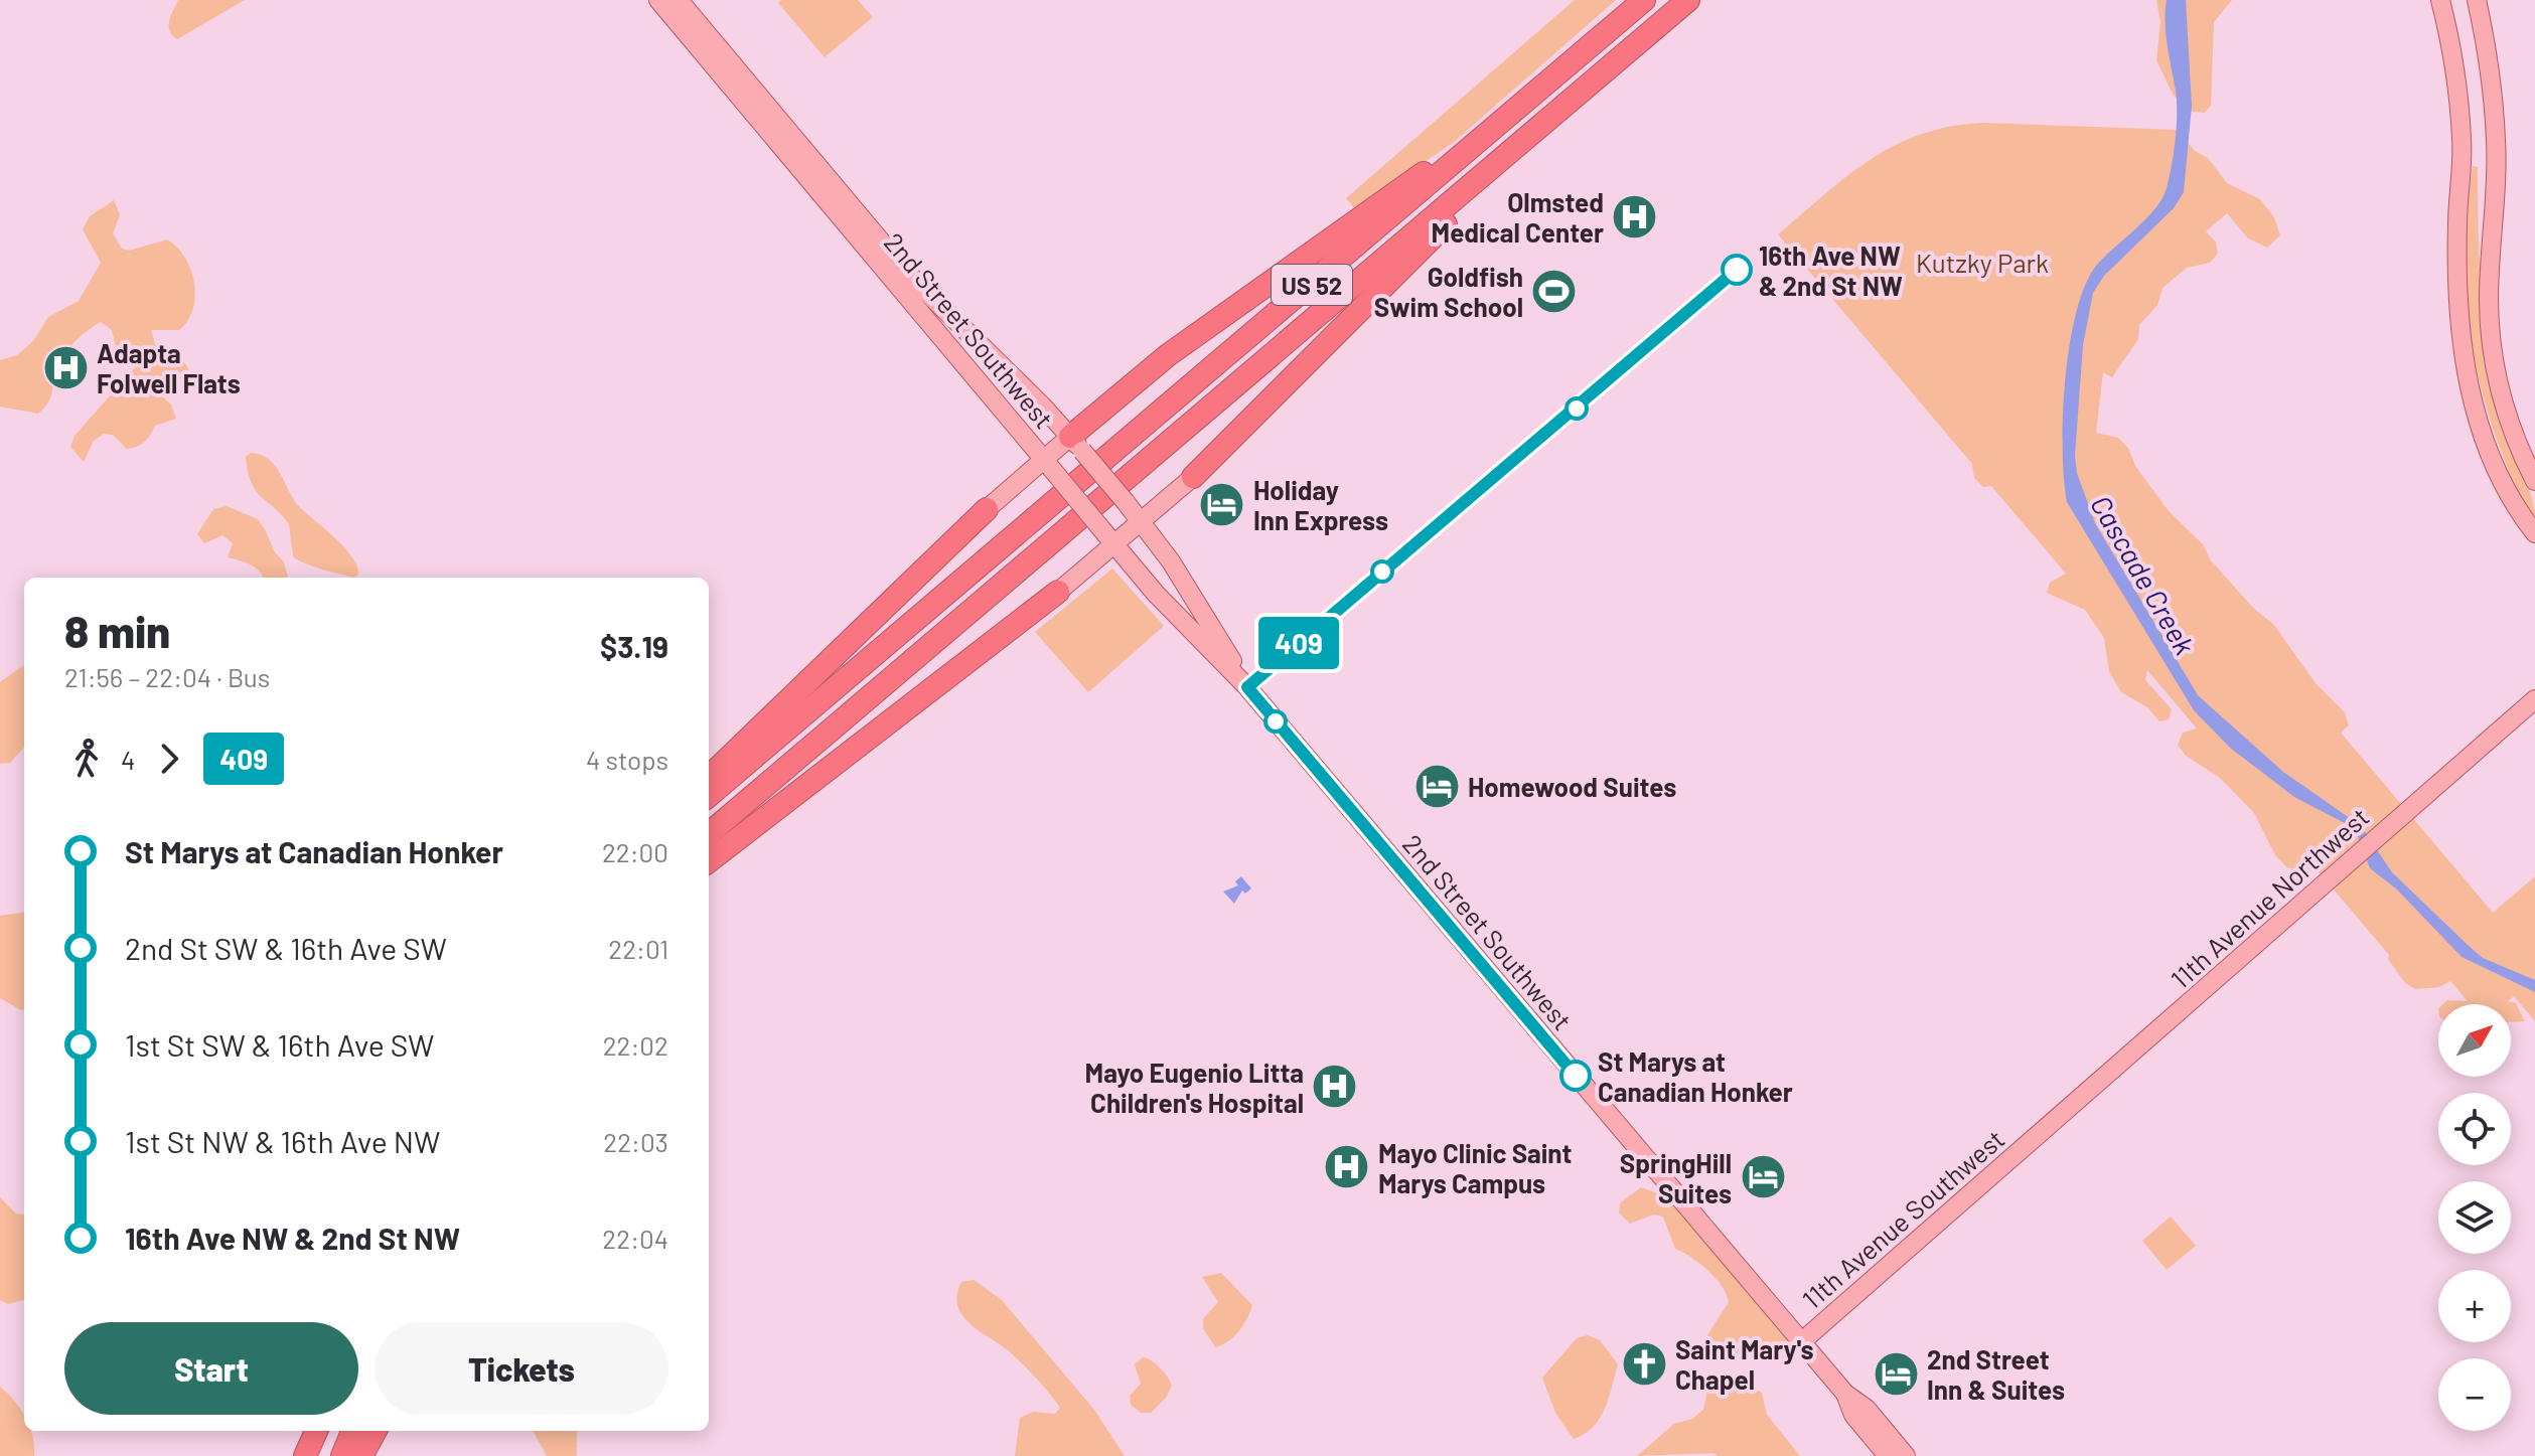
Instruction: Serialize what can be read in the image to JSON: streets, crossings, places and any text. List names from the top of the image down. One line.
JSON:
{"streets":{"highway":["US 52"],"main road":["2nd Street Southwest","11th Avenue Northwest","11th Avenue Southwest"]},"crossings":[["2nd Street Southwest","11th Avenue Southwest"],["11th Avenue Northwest","11th Avenue Southwest"]],"water":["Cascade Creek"],"parks":["Kutzky Park"],"places":{"hospital":["Olmsted Medical Center","Adapta Folwell Flats","Mayo Eugenio Litta Children's Hospital","Mayo Clinic Saint Marys Campus"],"other":["16th Ave NW & 2nd St NW","St Marys at Canadian Honker"],"sports":["Goldfish Swim School"],"hotel":["Holiday Inn Express","Homewood Suites","SpringHill Suites","2nd Street Inn & Suites"],"church":["Saint Mary's Chapel"]},"lines":["bus line 409"],"north":"top right","page":{"on_map":"409","heading":["8 min","21:56 – 22:04 · Bus","$3.19"],"legs":["4","409","4 stops"],"list":[{"name":"St Marys at Canadian Honker","value":"22:00"},{"name":"2nd St SW & 16th Ave SW","value":"22:01"},{"name":"1st St SW & 16th Ave SW","value":"22:02"},{"name":"1st St NW & 16th Ave NW","value":"22:03"},{"name":"16th Ave NW & 2nd St NW","value":"22:04"}],"map_buttons":["+","−"],"buttons":["Start","Tickets"]}}
